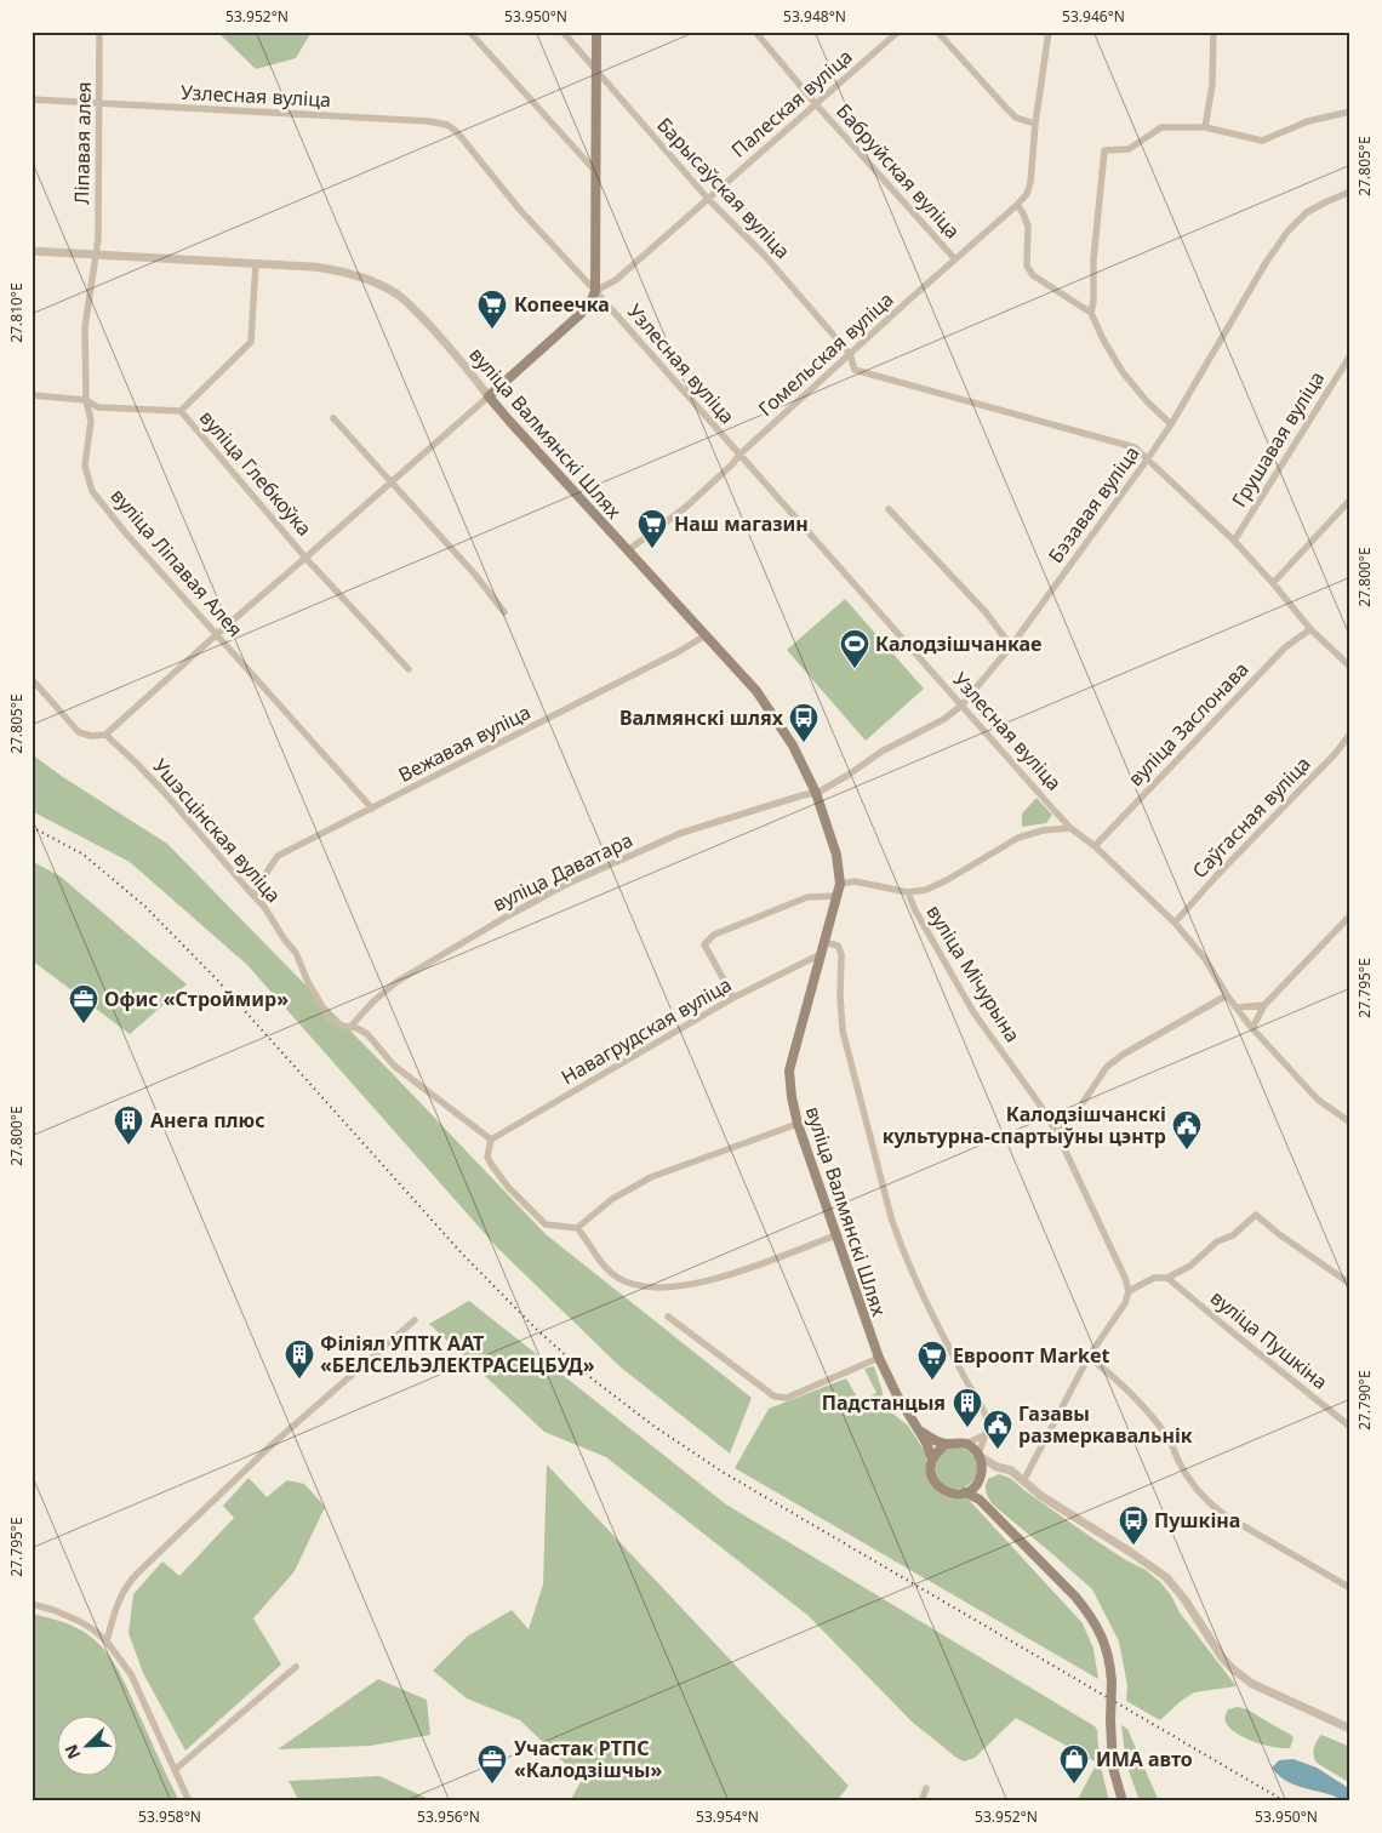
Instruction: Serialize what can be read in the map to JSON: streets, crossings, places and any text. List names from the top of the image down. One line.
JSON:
{"streets":{"main road":["вуліца Валмянскі Шлях"],"street":["Узлесная вуліца","Палеская вуліца","Ліпавая алея","Бабруйская вуліца","Барысаўская вуліца","Гомельская вуліца","Грушавая вуліца","вуліца Глебкоўка","Бэзавая вуліца","вуліца Ліпавая Алея","вуліца Заслонава","Вежавая вуліца","Саўгасная вуліца","Ушэсцінская вуліца","вуліца Даватара","вуліца Мічурына","Навагрудская вуліца","вуліца Пушкіна"]},"crossings":[["Узлесная вуліца","Палеская вуліца"],["Узлесная вуліца","Ліпавая алея"],["Узлесная вуліца","Гомельская вуліца"],["Узлесная вуліца","Бэзавая вуліца"],["Палеская вуліца","Бабруйская вуліца"],["Палеская вуліца","Барысаўская вуліца"],["Ліпавая алея","вуліца Валмянскі Шлях"],["Ліпавая алея","вуліца Ліпавая Алея"],["Бабруйская вуліца","Гомельская вуліца"],["Барысаўская вуліца","Гомельская вуліца"],["Гомельская вуліца","вуліца Валмянскі Шлях"],["вуліца Валмянскі Шлях","вуліца Глебкоўка"],["вуліца Валмянскі Шлях","Бэзавая вуліца"],["вуліца Валмянскі Шлях","вуліца Ліпавая Алея"],["вуліца Валмянскі Шлях","Вежавая вуліца"],["вуліца Валмянскі Шлях","вуліца Даватара"],["вуліца Валмянскі Шлях","вуліца Мічурына"],["вуліца Валмянскі Шлях","Навагрудская вуліца"],["вуліца Глебкоўка","вуліца Ліпавая Алея"],["вуліца Глебкоўка","Ушэсцінская вуліца"],["Бэзавая вуліца","вуліца Даватара"],["вуліца Ліпавая Алея","Вежавая вуліца"],["Вежавая вуліца","Ушэсцінская вуліца"],["Ушэсцінская вуліца","вуліца Даватара"],["Ушэсцінская вуліца","Навагрудская вуліца"]],"places":{"supermarket":["Копеечка","Наш магазин","Евроопт Market"],"sports":["Калодзішчанкае"],"bus stop":["Валмянскі шлях","Пушкіна"],"office":["Офис «Строймир»","Участак РТПС «Калодзішчы»"],"building":["Анега плюс","Філіял УПТК ААТ «БЕЛСЕЛЬЭЛЕКТРАСЕЦБУД»","Падстанцыя"],"public building":["Калодзішчанскі культурна-спартыўны цэнтр","Газавы размеркавальнік"],"shop":["ИМА авто"]},"north":"bottom left","coordinates":["53.952°N","53.950°N","53.948°N","53.946°N","27.805°E","27.810°E","27.800°E","27.795°E","27.790°E","53.958°N","53.956°N","53.954°N"]}
